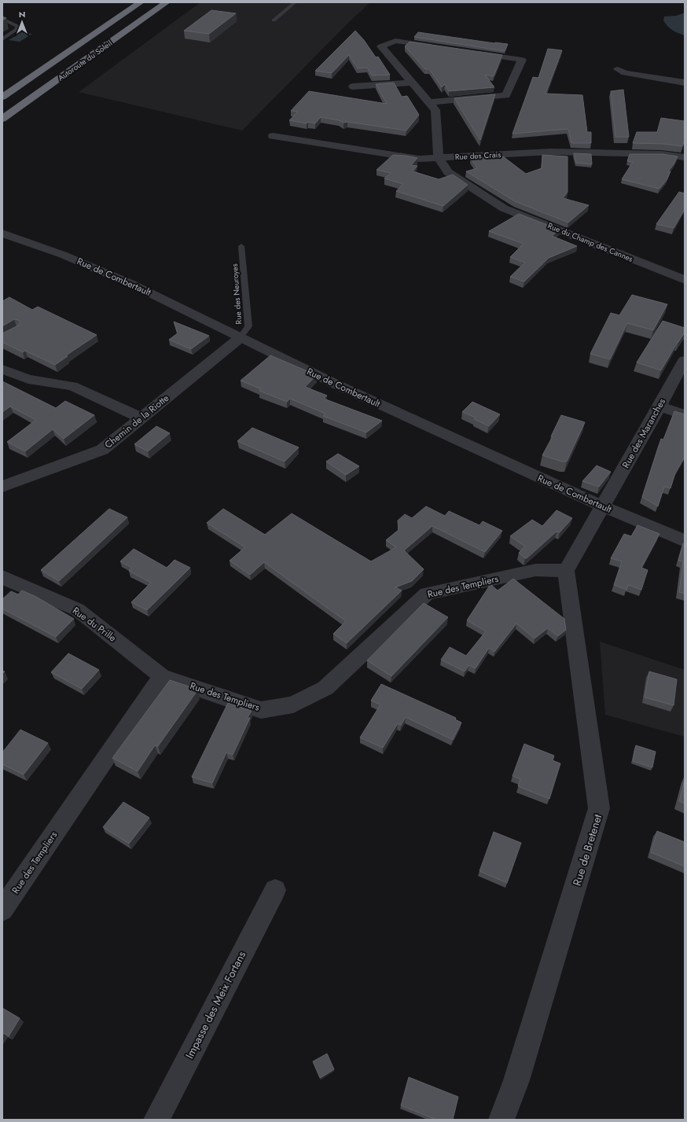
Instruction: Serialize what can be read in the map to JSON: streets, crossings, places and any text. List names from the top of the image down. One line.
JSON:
{"streets":{"highway":["Autoroute du Soleil"],"street":["Rue des Crais","Rue du Champ des Cannes","Rue de Combertault","Chemin de la Riotte","Rue des Maranches","Rue des Templiers","Rue du Prille","Rue de Bretenet","Impasse des Meix Fortans"],"lane":["Rue des Neuroyes"]},"crossings":[["Rue des Crais","Rue du Champ des Cannes"],["Rue de Combertault","Rue des Neuroyes"],["Rue de Combertault","Chemin de la Riotte"],["Rue de Combertault","Rue des Maranches"],["Rue des Neuroyes","Chemin de la Riotte"],["Rue des Maranches","Rue des Templiers"],["Rue des Maranches","Rue de Bretenet"],["Rue des Templiers","Rue du Prille"],["Rue des Templiers","Rue de Bretenet"]],"north":"top"}
